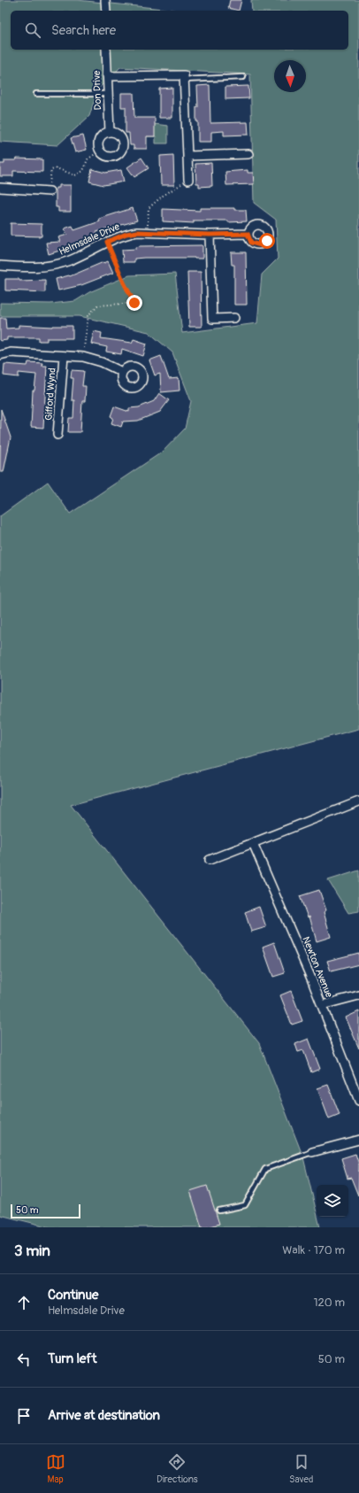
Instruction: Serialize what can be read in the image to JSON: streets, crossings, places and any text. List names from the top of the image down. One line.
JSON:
{"streets":{"street":["Don Drive","Helmsdale Drive","Gifford Wynd","Newton Avenue"]},"scale_bar":"50 m","north":"bottom","page":{"search":"Search here","scale":"50 m","heading":["3 min","Walk · 170 m"],"list":[["Continue","Helmsdale Drive","120 m"],["Turn left","50 m"],"Arrive at destination"],"nav":["Map","Directions","Saved"]}}
